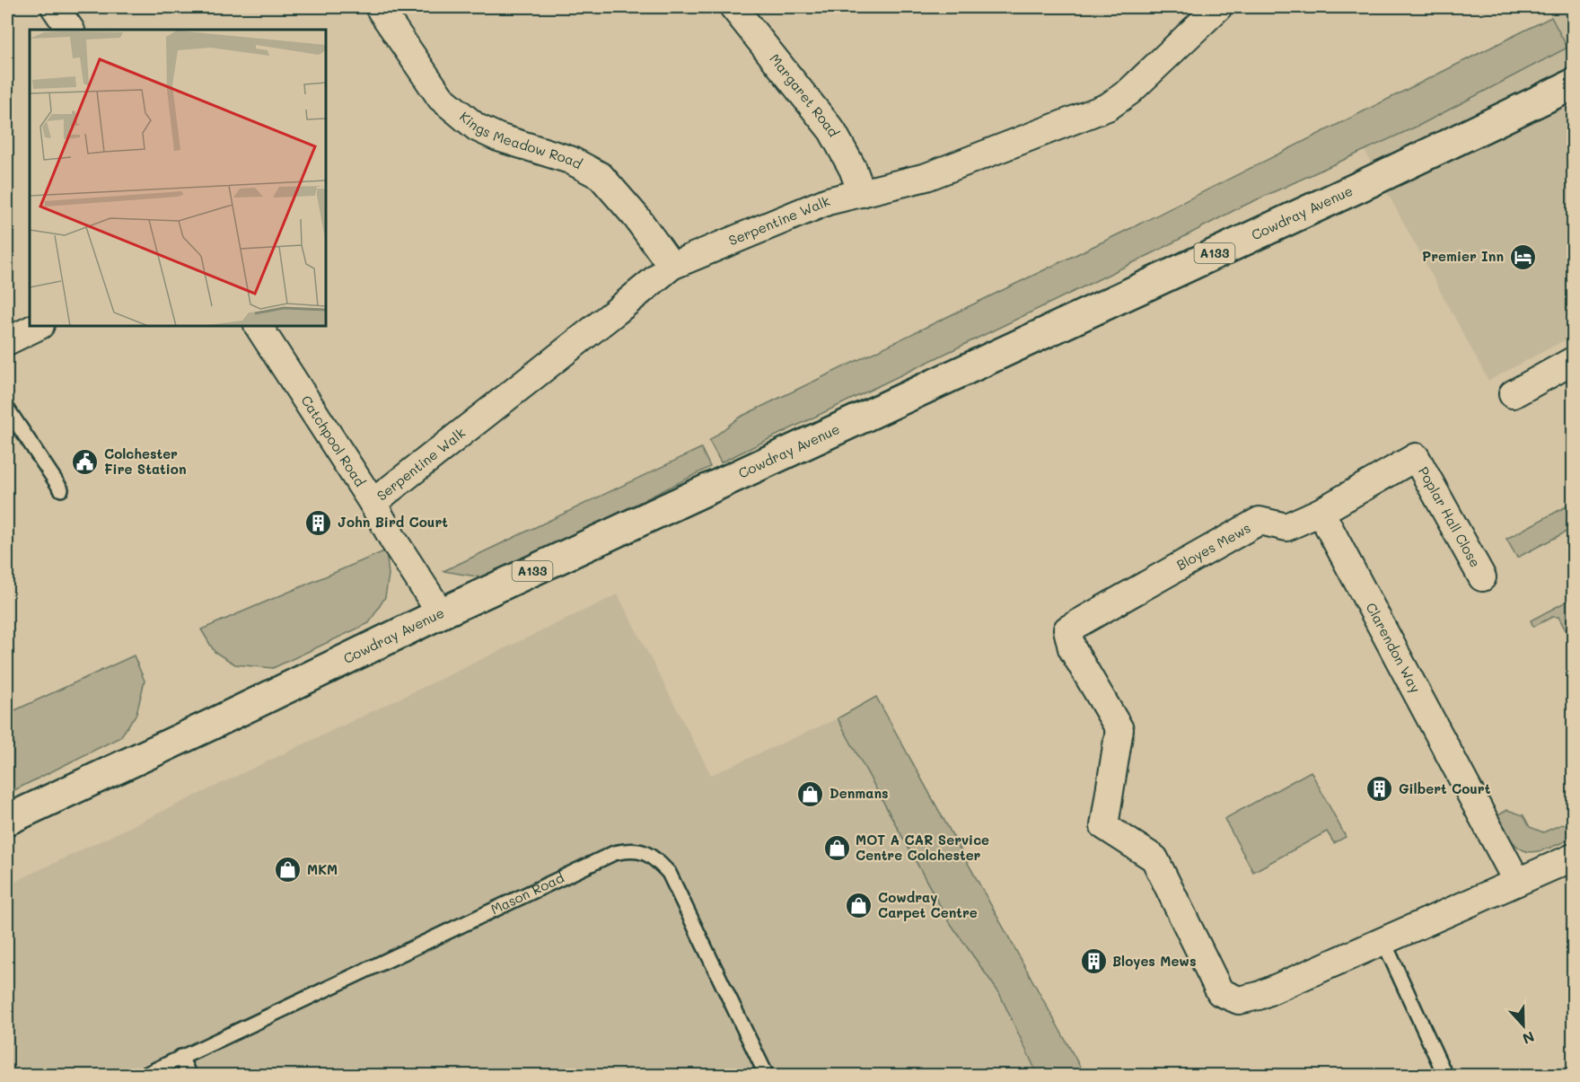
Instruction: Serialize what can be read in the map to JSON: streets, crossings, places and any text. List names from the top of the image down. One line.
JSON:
{"streets":{"main road":["Cowdray Avenue","A133"],"street":["Margaret Road","Kings Meadow Road","Serpentine Walk","Catchpool Road","Poplar Hall Close","Bloyes Mews","Clarendon Way"],"lane":["Mason Road"]},"crossings":[["Margaret Road","Serpentine Walk"],["Kings Meadow Road","Serpentine Walk"],["Cowdray Avenue","Catchpool Road"],["Serpentine Walk","Catchpool Road"],["Poplar Hall Close","Bloyes Mews"],["Poplar Hall Close","Clarendon Way"],["Bloyes Mews","Clarendon Way"]],"places":{"hotel":["Premier Inn"],"public building":["Colchester Fire Station"],"building":["John Bird Court","Gilbert Court","Bloyes Mews"],"shop":["Denmans","MOT A CAR Service Centre Colchester","MKM","Cowdray Carpet Centre"]},"north":"bottom"}
